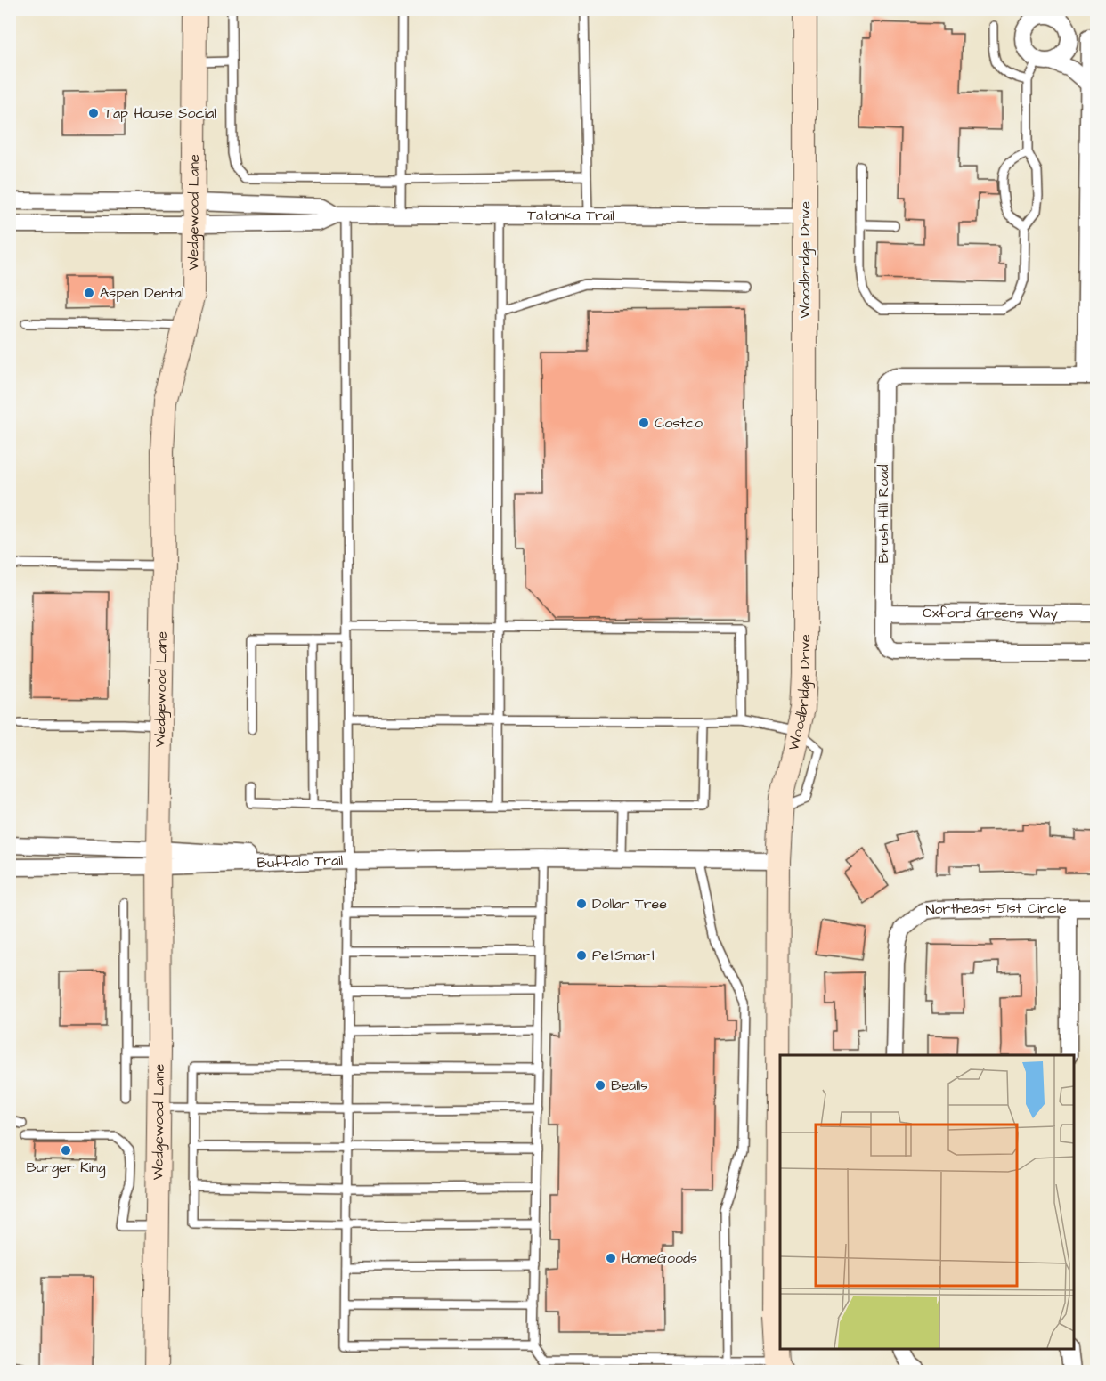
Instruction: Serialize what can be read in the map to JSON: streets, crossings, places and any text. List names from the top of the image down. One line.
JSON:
{"streets":{"street":["Wedgewood Lane","Tatonka Trail","Woodbridge Drive","Brush Hill Road","Oxford Greens Way","Buffalo Trail","Northeast 51st Circle"]},"crossings":[["Wedgewood Lane","Buffalo Trail"],["Tatonka Trail","Woodbridge Drive"],["Woodbridge Drive","Buffalo Trail"],["Brush Hill Road","Oxford Greens Way"]],"places":["Tap House Social","Aspen Dental","Costco","Dollar Tree","PetSmart","Bealls","Burger King","HomeGoods"]}
